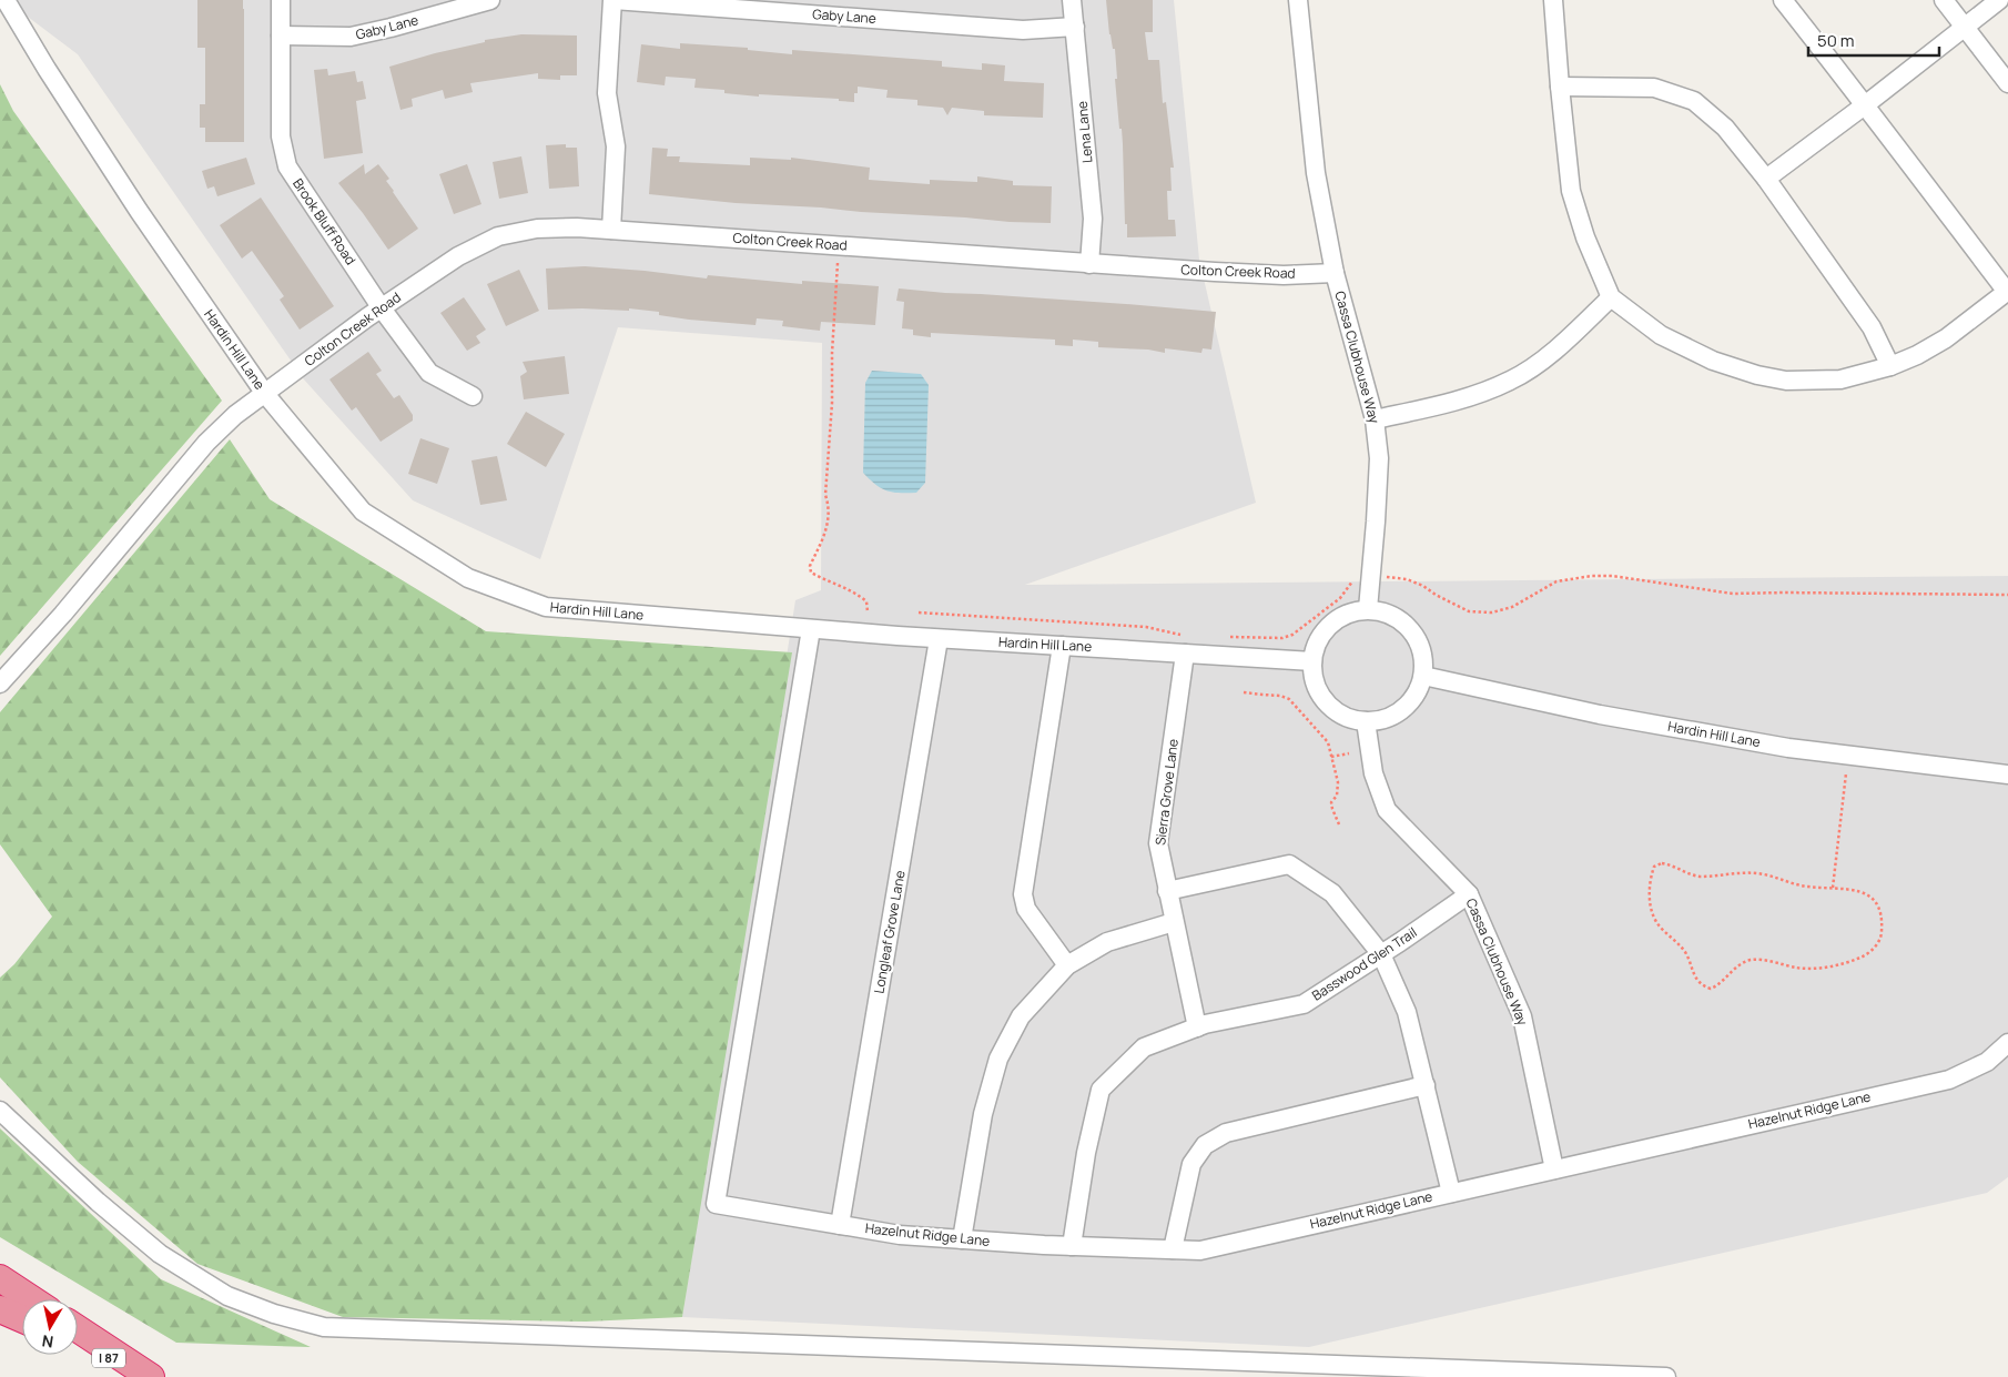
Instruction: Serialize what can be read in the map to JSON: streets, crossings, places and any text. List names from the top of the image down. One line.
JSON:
{"streets":{"highway":["I 87"],"street":["Gaby Lane","Lena Lane","Brook Bluff Road","Colton Creek Road","Hardin Hill Lane","Cassa Clubhouse Way","Sierra Grove Lane","Longleaf Grove Lane","Basswood Glen Trail","Hazelnut Ridge Lane"]},"crossings":[["Gaby Lane","Lena Lane"],["Gaby Lane","Brook Bluff Road"],["Lena Lane","Colton Creek Road"],["Brook Bluff Road","Colton Creek Road"],["Colton Creek Road","Hardin Hill Lane"],["Colton Creek Road","Cassa Clubhouse Way"],["Hardin Hill Lane","Cassa Clubhouse Way"],["Hardin Hill Lane","Sierra Grove Lane"],["Hardin Hill Lane","Longleaf Grove Lane"],["Hardin Hill Lane","Hazelnut Ridge Lane"],["Cassa Clubhouse Way","Basswood Glen Trail"],["Cassa Clubhouse Way","Hazelnut Ridge Lane"],["Sierra Grove Lane","Basswood Glen Trail"],["Longleaf Grove Lane","Hazelnut Ridge Lane"],["Basswood Glen Trail","Hazelnut Ridge Lane"]],"scale_bar":"50 m","north":"bottom"}
